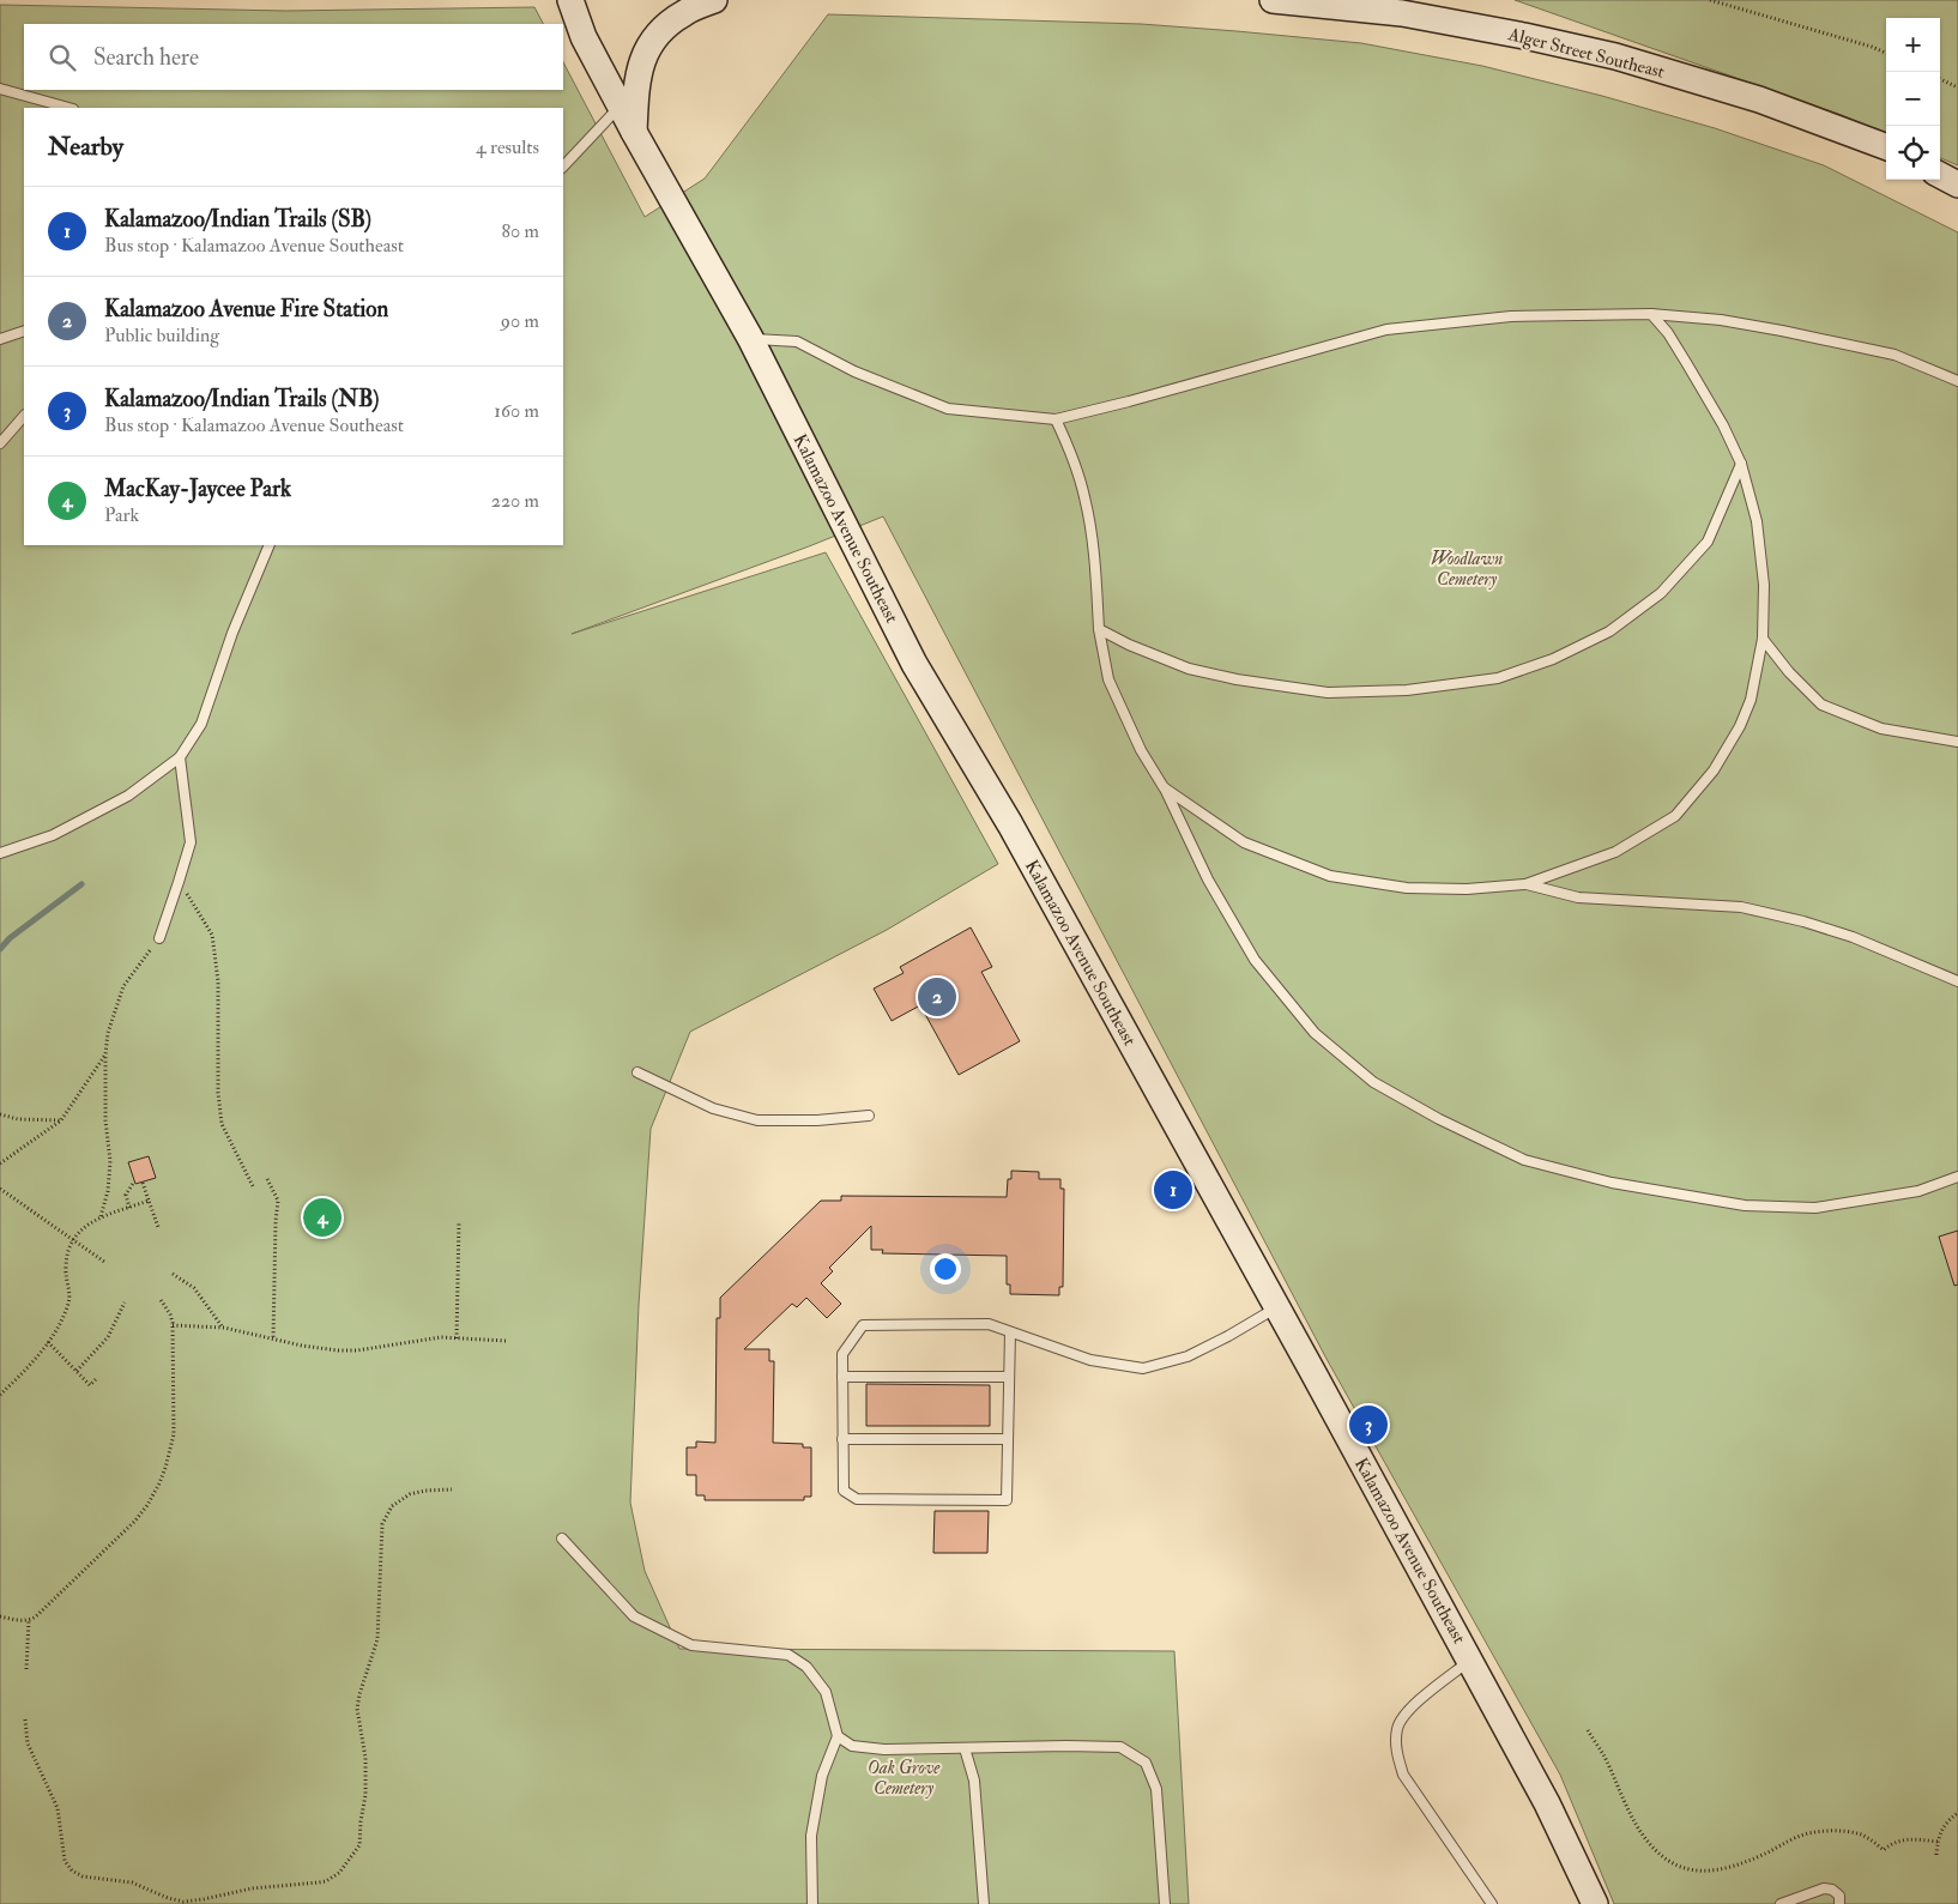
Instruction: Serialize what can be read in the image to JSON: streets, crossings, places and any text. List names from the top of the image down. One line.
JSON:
{"streets":{"main road":["Alger Street Southeast","Kalamazoo Avenue Southeast"]},"parks":["Woodlawn Cemetery","Oak Grove Cemetery"],"page":{"map_buttons":["+","−"],"search":"Search here","heading":["Nearby","4 results"],"list":[{"mark":"1","name":"Kalamazoo/Indian Trails (SB)","note":"Bus stop · Kalamazoo Avenue Southeast","value":"80 m"},{"mark":"2","name":"Kalamazoo Avenue Fire Station","note":"Public building","value":"90 m"},{"mark":"3","name":"Kalamazoo/Indian Trails (NB)","note":"Bus stop · Kalamazoo Avenue Southeast","value":"160 m"},{"mark":"4","name":"MacKay-Jaycee Park","note":"Park","value":"220 m"}],"pins":["2","1","4","3"]}}
